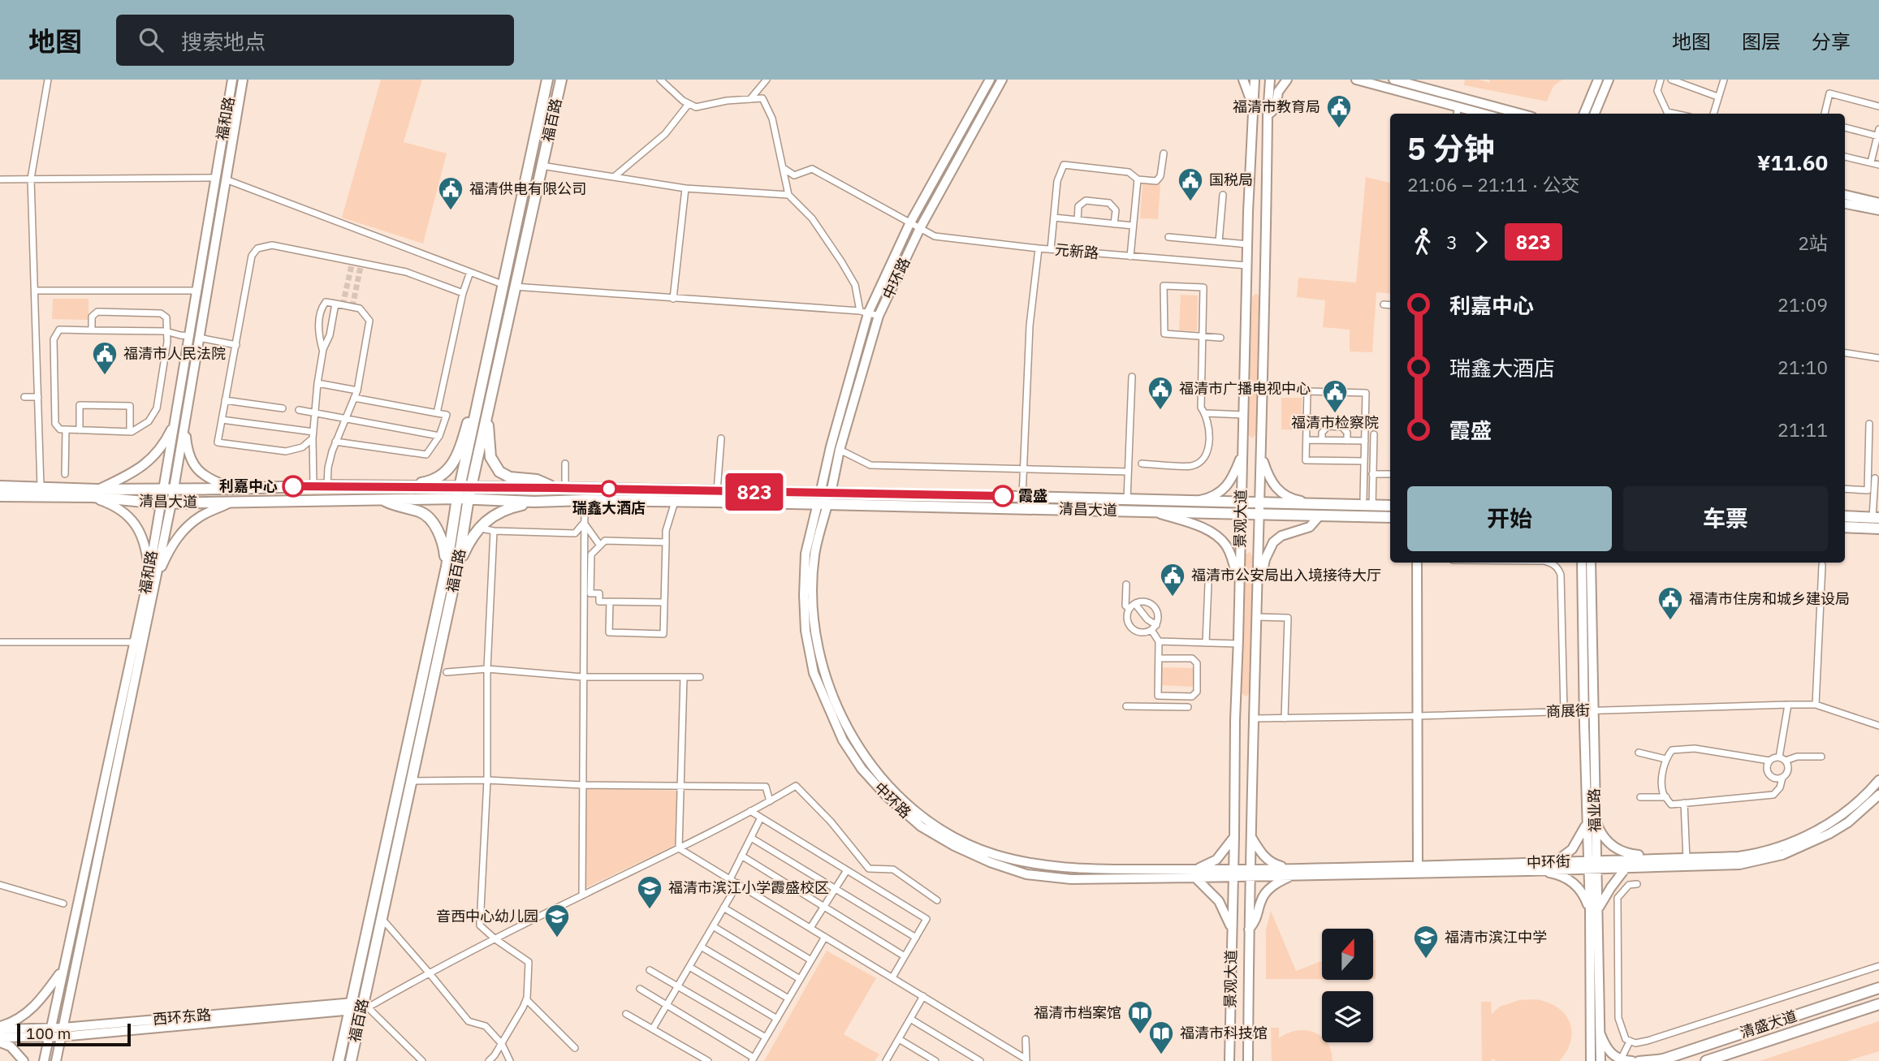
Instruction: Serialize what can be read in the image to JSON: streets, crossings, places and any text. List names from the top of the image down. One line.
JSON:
{"streets":{"main road":["福百路","清昌大道","清盛大道"],"street":["福和路","元新路","中环路","景观大道","商展街","福业路","中环街","西环东路"]},"crossings":[["福和路","清昌大道"],["福和路","西环东路"],["福百路","清昌大道"],["福百路","西环东路"],["元新路","中环路"],["元新路","景观大道"],["中环路","清昌大道"],["中环路","中环街"],["清昌大道","景观大道"],["景观大道","商展街"],["景观大道","中环街"],["商展街","福业路"],["福业路","中环街"]],"places":{"public building":["福清市教育局","国税局","福清供电有限公司","福清市人民法院","福清市广播电视中心","福清市检察院","福清市公安局出入境接待大厅","福清市住房和城乡建设局"],"other":["利嘉中心","瑞鑫大酒店","霞盛"],"school or university":["福清市滨江小学霞盛校区","音西中心幼儿园","福清市滨江中学"],"library":["福清市档案馆","福清市科技馆"]},"lines":["bus line 823"],"scale_bar":"100 m","north":"top","page":{"header":"地图","search":"搜索地点","nav":["地图","图层","分享"],"on_map":"823","heading":["5 分钟","21:06 – 21:11 · 公交","¥11.60"],"legs":["3","823","2站"],"list":[{"name":"利嘉中心","value":"21:09"},{"name":"瑞鑫大酒店","value":"21:10"},{"name":"霞盛","value":"21:11"}],"buttons":["开始","车票"],"scale":"100 m"}}
